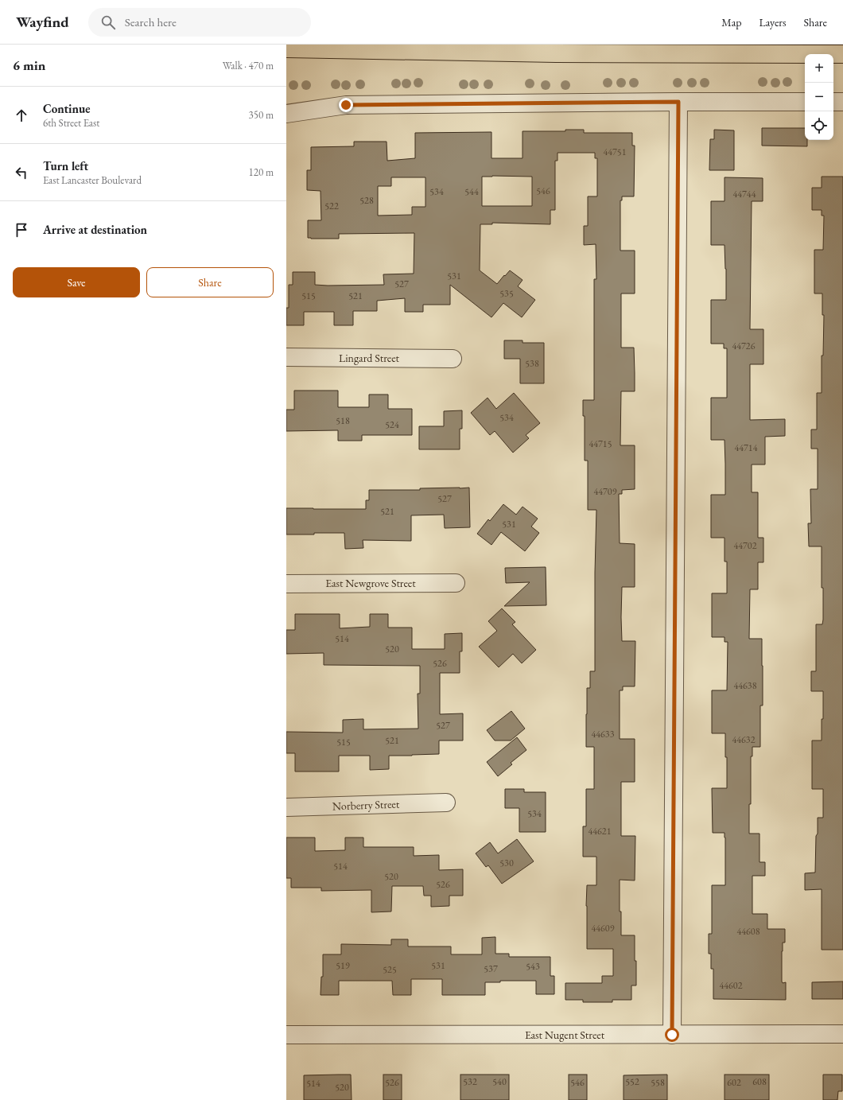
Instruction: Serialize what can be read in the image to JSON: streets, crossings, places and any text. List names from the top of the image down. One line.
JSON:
{"streets":{"street":["Lingard Street","East Newgrove Street","Norberry Street","East Nugent Street"]},"house_numbers":["44751","546","534","544","44744","528","522","531","527","535","515","521","44726","538","534","518","524","44715","44714","44709","527","521","531","44702","514","520","526","44638","527","44633","44632","521","515","534","44621","530","514","520","526","44609","44608","519","531","543","537","525","44602","532","540","552","608","526","546","558","602","514","520"],"page":{"header":"Wayfind","search":"Search here","nav":["Map","Layers","Share"],"heading":["6 min","Walk · 470 m"],"map_buttons":["+","−"],"list":[["Continue","6th Street East","350 m"],["Turn left","East Lancaster Boulevard","120 m"],"Arrive at destination"],"buttons":["Save","Share"]}}
